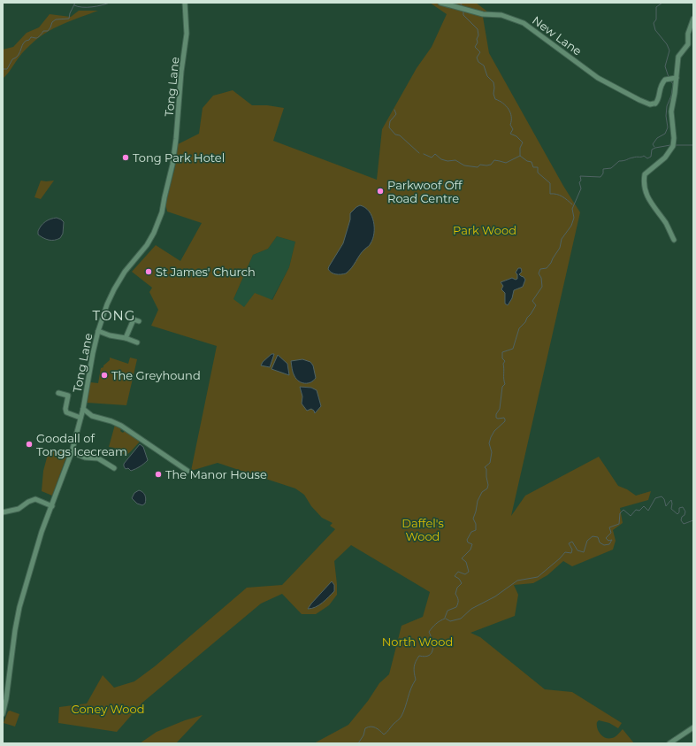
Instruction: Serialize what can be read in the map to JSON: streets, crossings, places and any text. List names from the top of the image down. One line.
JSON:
{"streets":{"street":["New Lane","Tong Lane"]},"districts":["TONG"],"parks":["Park Wood","Daffel's Wood","North Wood","Coney Wood"],"places":["Tong Park Hotel","Parkwoof Off Road Centre","St James' Church","The Greyhound","Goodall of Tongs Icecream","The Manor House"]}
